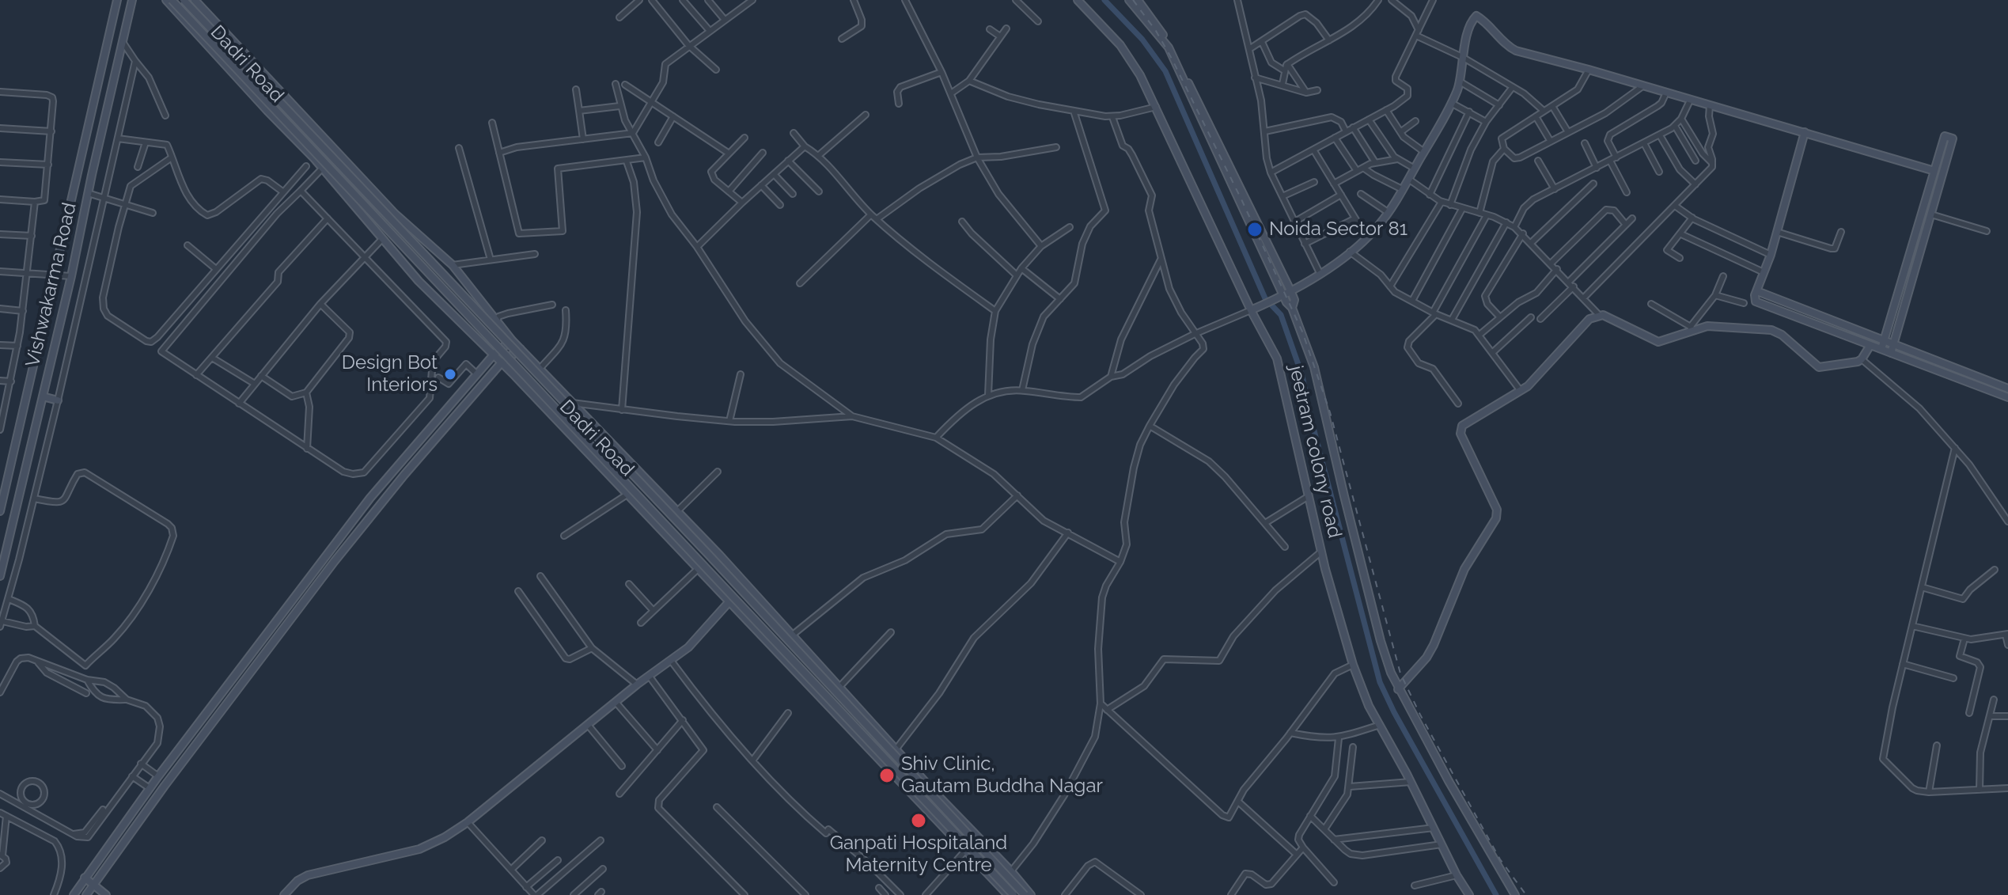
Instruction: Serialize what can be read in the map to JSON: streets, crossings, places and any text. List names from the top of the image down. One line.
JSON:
{"streets":{"street":["Dadri Road","Vishwakarma Road","jeetram colony road"]},"places":["Noida Sector 81","Design Bot Interiors","Shiv Clinic, Gautam Buddha Nagar","Ganpati Hospitaland Maternity Centre"]}
